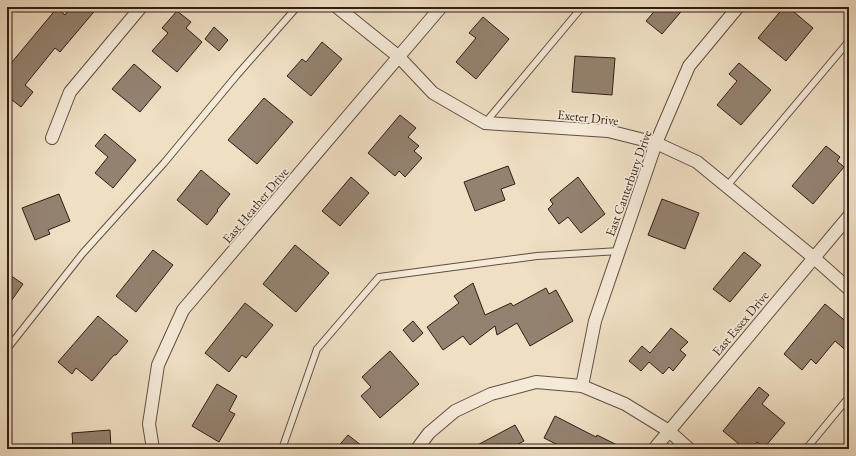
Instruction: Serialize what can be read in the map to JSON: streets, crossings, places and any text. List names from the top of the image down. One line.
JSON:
{"streets":{"street":["Exeter Drive","East Canterbury Drive","East Heather Drive","East Essex Drive"]},"crossings":[["Exeter Drive","East Canterbury Drive"],["Exeter Drive","East Heather Drive"],["Exeter Drive","East Essex Drive"]]}
